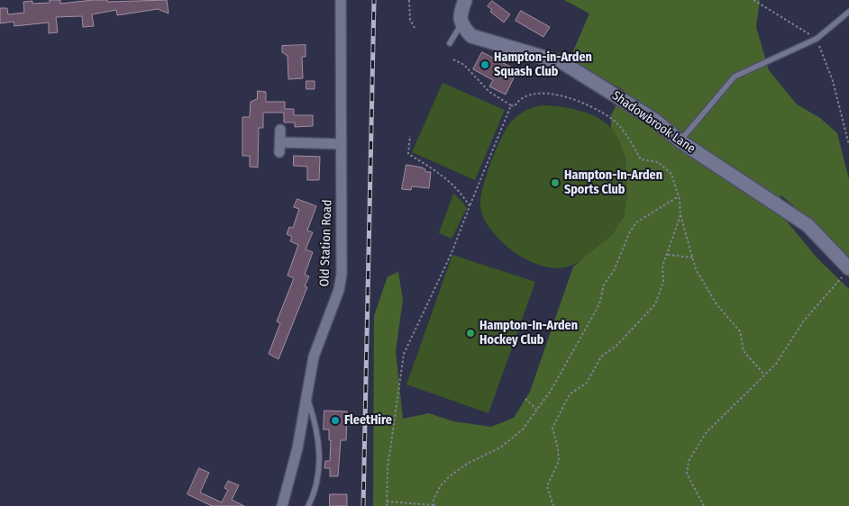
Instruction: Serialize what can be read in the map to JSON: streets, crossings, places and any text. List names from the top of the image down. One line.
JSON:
{"streets":{"street":["Shadowbrook Lane","Old Station Road"]},"places":["Hampton-in-Arden Squash Club","Hampton-In-Arden Sports Club","Hampton-In-Arden Hockey Club","FleetHire"]}
